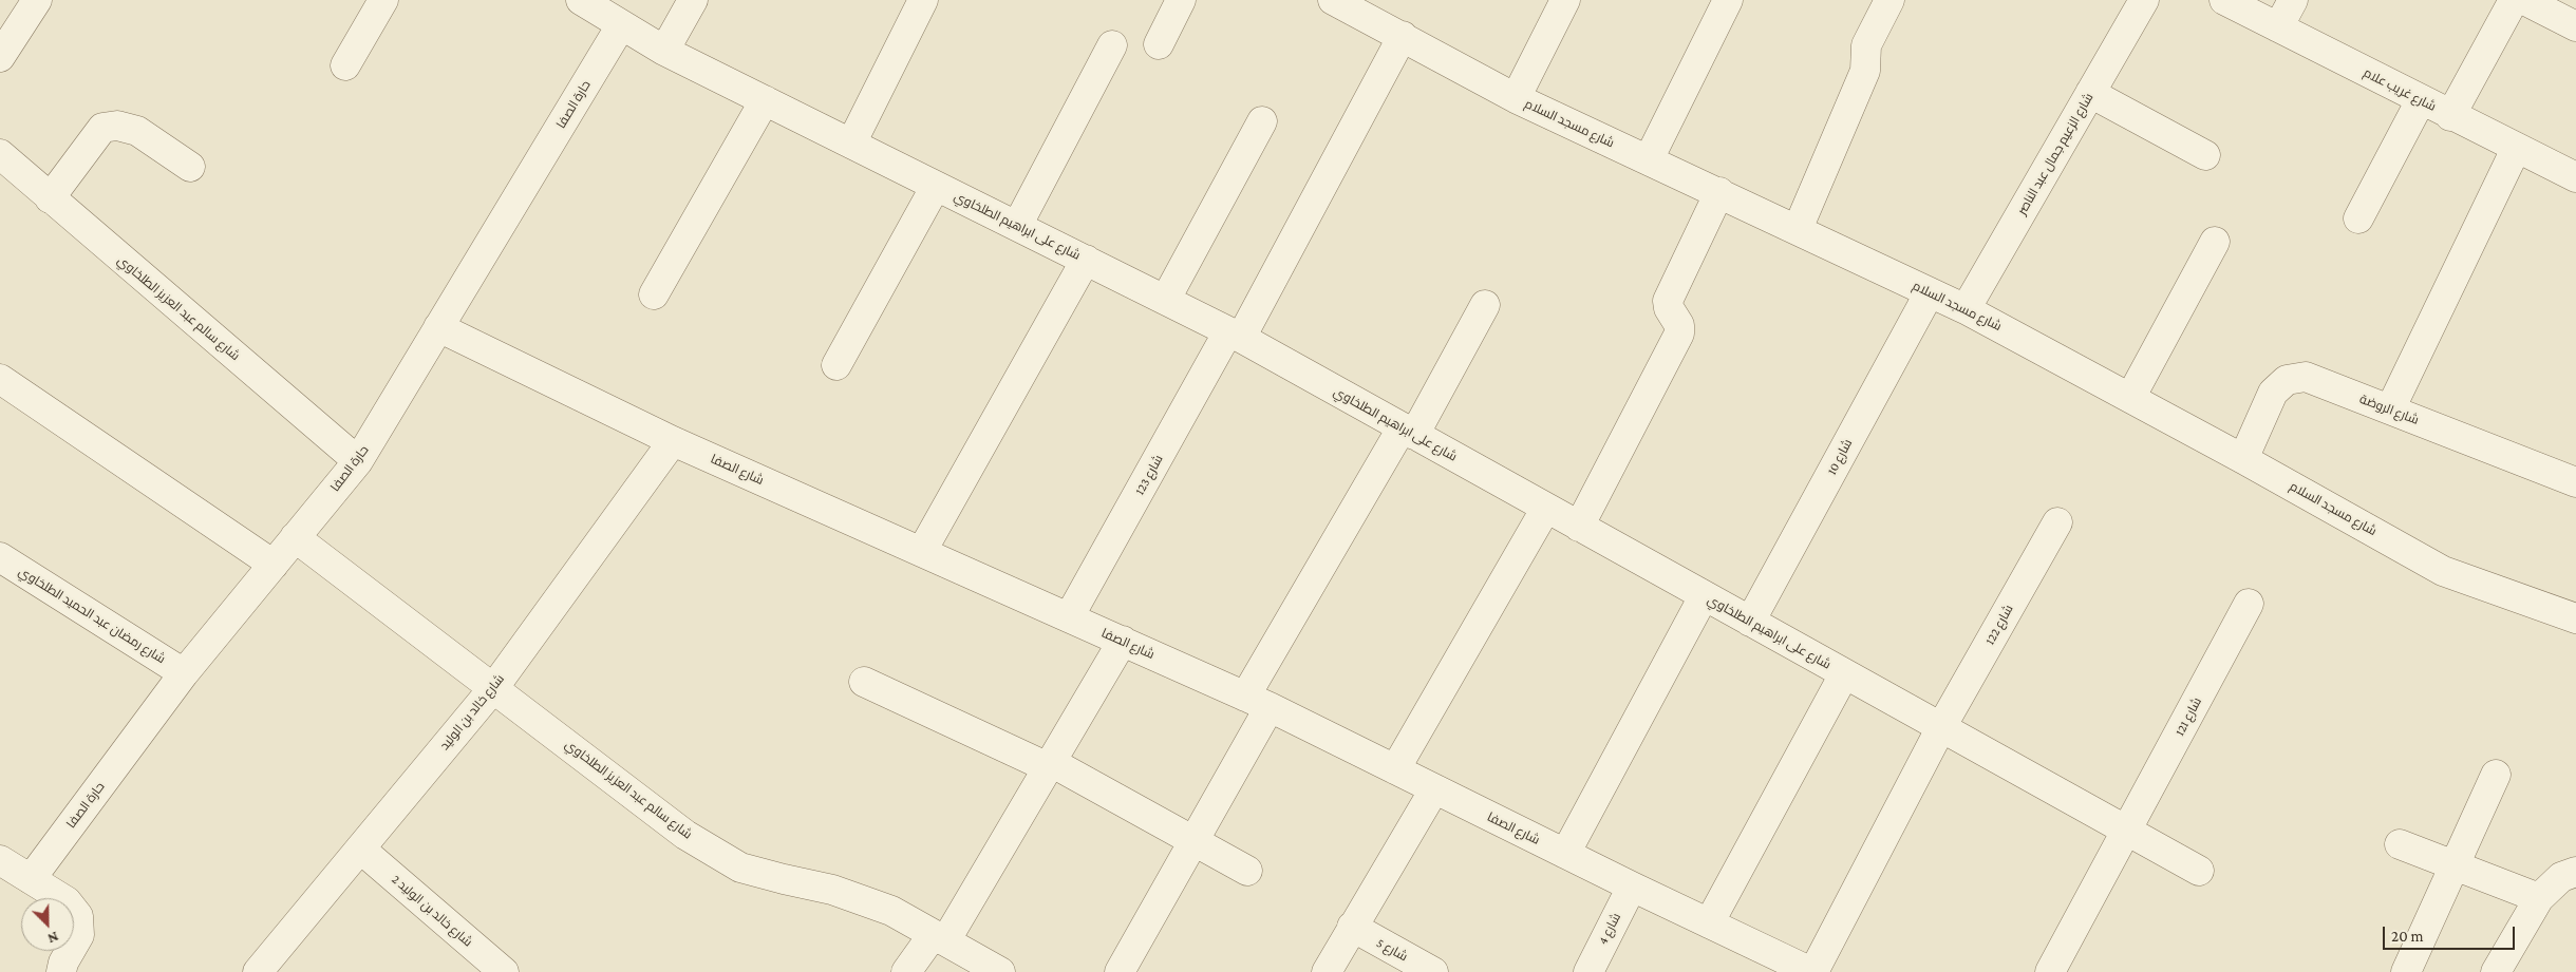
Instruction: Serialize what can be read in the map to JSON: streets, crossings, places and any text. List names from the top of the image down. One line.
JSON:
{"streets":{"street":["شارع غريب علام","حارة الصفا","شارع مسجد السلام","شارع الزعيم جمال عبد الناصر","شارع على ابراهيم الطلخاوي","شارع سالم عبد العزيز الطلخاوي","شارع الروضة","شارع 10","شارع الصفا","شارع 123","شارع رمضان عبد الحميد الطلخاوي","شارع 122","شارع خالد بن الوليد","شارع 121","شارع خالد بن الوليد 2","شارع 4","شارع 5"]},"crossings":[["حارة الصفا","شارع على ابراهيم الطلخاوي"],["حارة الصفا","شارع سالم عبد العزيز الطلخاوي"],["حارة الصفا","شارع الصفا"],["حارة الصفا","شارع رمضان عبد الحميد الطلخاوي"],["شارع مسجد السلام","شارع الزعيم جمال عبد الناصر"],["شارع مسجد السلام","شارع الروضة"],["شارع مسجد السلام","شارع 10"],["شارع مسجد السلام","شارع 123"],["شارع على ابراهيم الطلخاوي","شارع 10"],["شارع على ابراهيم الطلخاوي","شارع 123"],["شارع على ابراهيم الطلخاوي","شارع 122"],["شارع على ابراهيم الطلخاوي","شارع 121"],["شارع سالم عبد العزيز الطلخاوي","شارع خالد بن الوليد"],["شارع الصفا","شارع 123"],["شارع الصفا","شارع 122"],["شارع الصفا","شارع خالد بن الوليد"],["شارع الصفا","شارع 4"],["شارع خالد بن الوليد","شارع خالد بن الوليد 2"]],"scale_bar":"20 m","north":"bottom right"}
